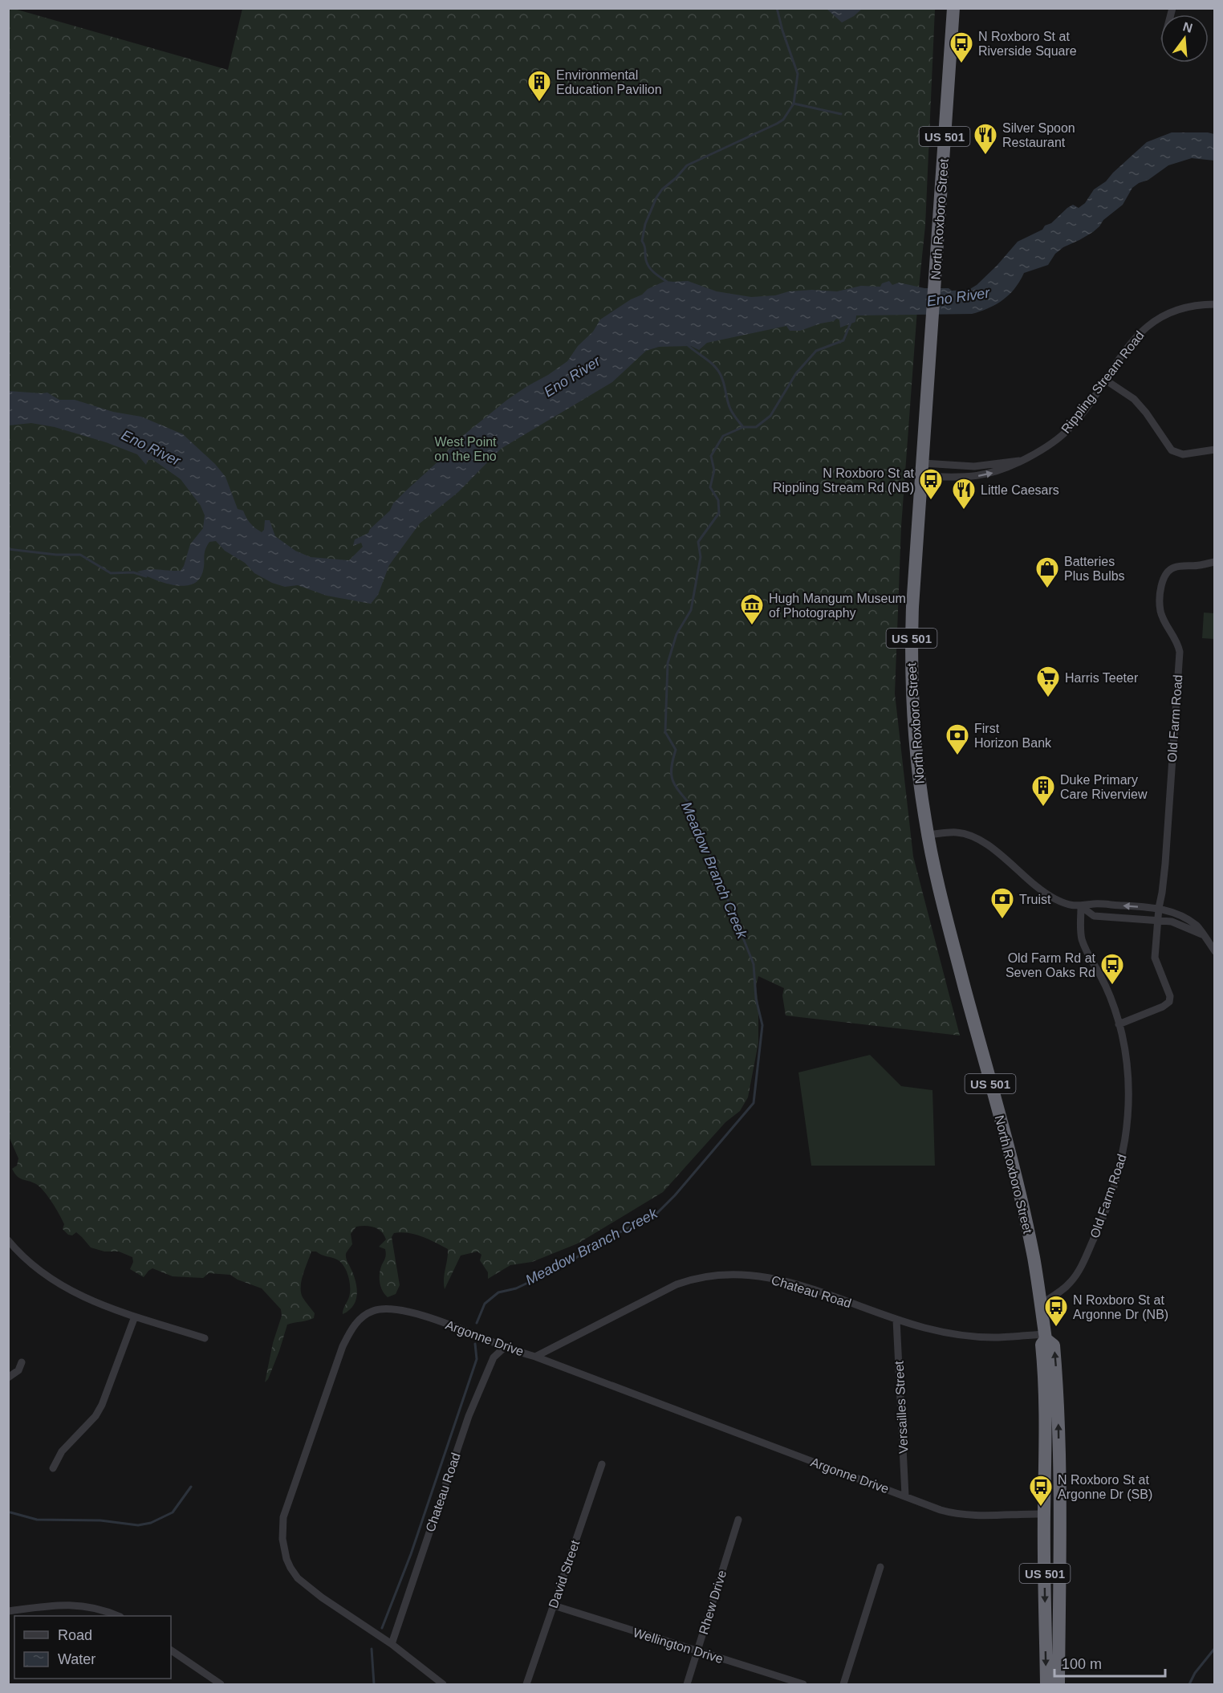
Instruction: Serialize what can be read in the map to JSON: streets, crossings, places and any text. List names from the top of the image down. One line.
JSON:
{"streets":{"highway":["US 501","North Roxboro Street"],"street":["Rippling Stream Road","Old Farm Road","Chateau Road","Argonne Drive","Versailles Street","David Street","Rhew Drive","Wellington Drive"]},"crossings":[["North Roxboro Street","Rippling Stream Road"],["North Roxboro Street","Old Farm Road"],["North Roxboro Street","Chateau Road"],["North Roxboro Street","Argonne Drive"],["Chateau Road","Argonne Drive"],["Chateau Road","Versailles Street"],["Argonne Drive","Versailles Street"],["David Street","Wellington Drive"],["Rhew Drive","Wellington Drive"]],"water":["Eno River","Meadow Branch Creek"],"parks":["West Point on the Eno"],"places":{"bus stop":["N Roxboro St at Riverside Square","N Roxboro St at Rippling Stream Rd (NB)","Old Farm Rd at Seven Oaks Rd","N Roxboro St at Argonne Dr (NB)","N Roxboro St at Argonne Dr (SB)"],"building":["Environmental Education Pavilion","Duke Primary Care Riverview"],"restaurant":["Silver Spoon Restaurant","Little Caesars"],"shop":["Batteries Plus Bulbs"],"museum":["Hugh Mangum Museum of Photography"],"supermarket":["Harris Teeter"],"bank":["First Horizon Bank","Truist"]},"legend":["Road","Water"],"scale_bar":"100 m","north":"top"}
